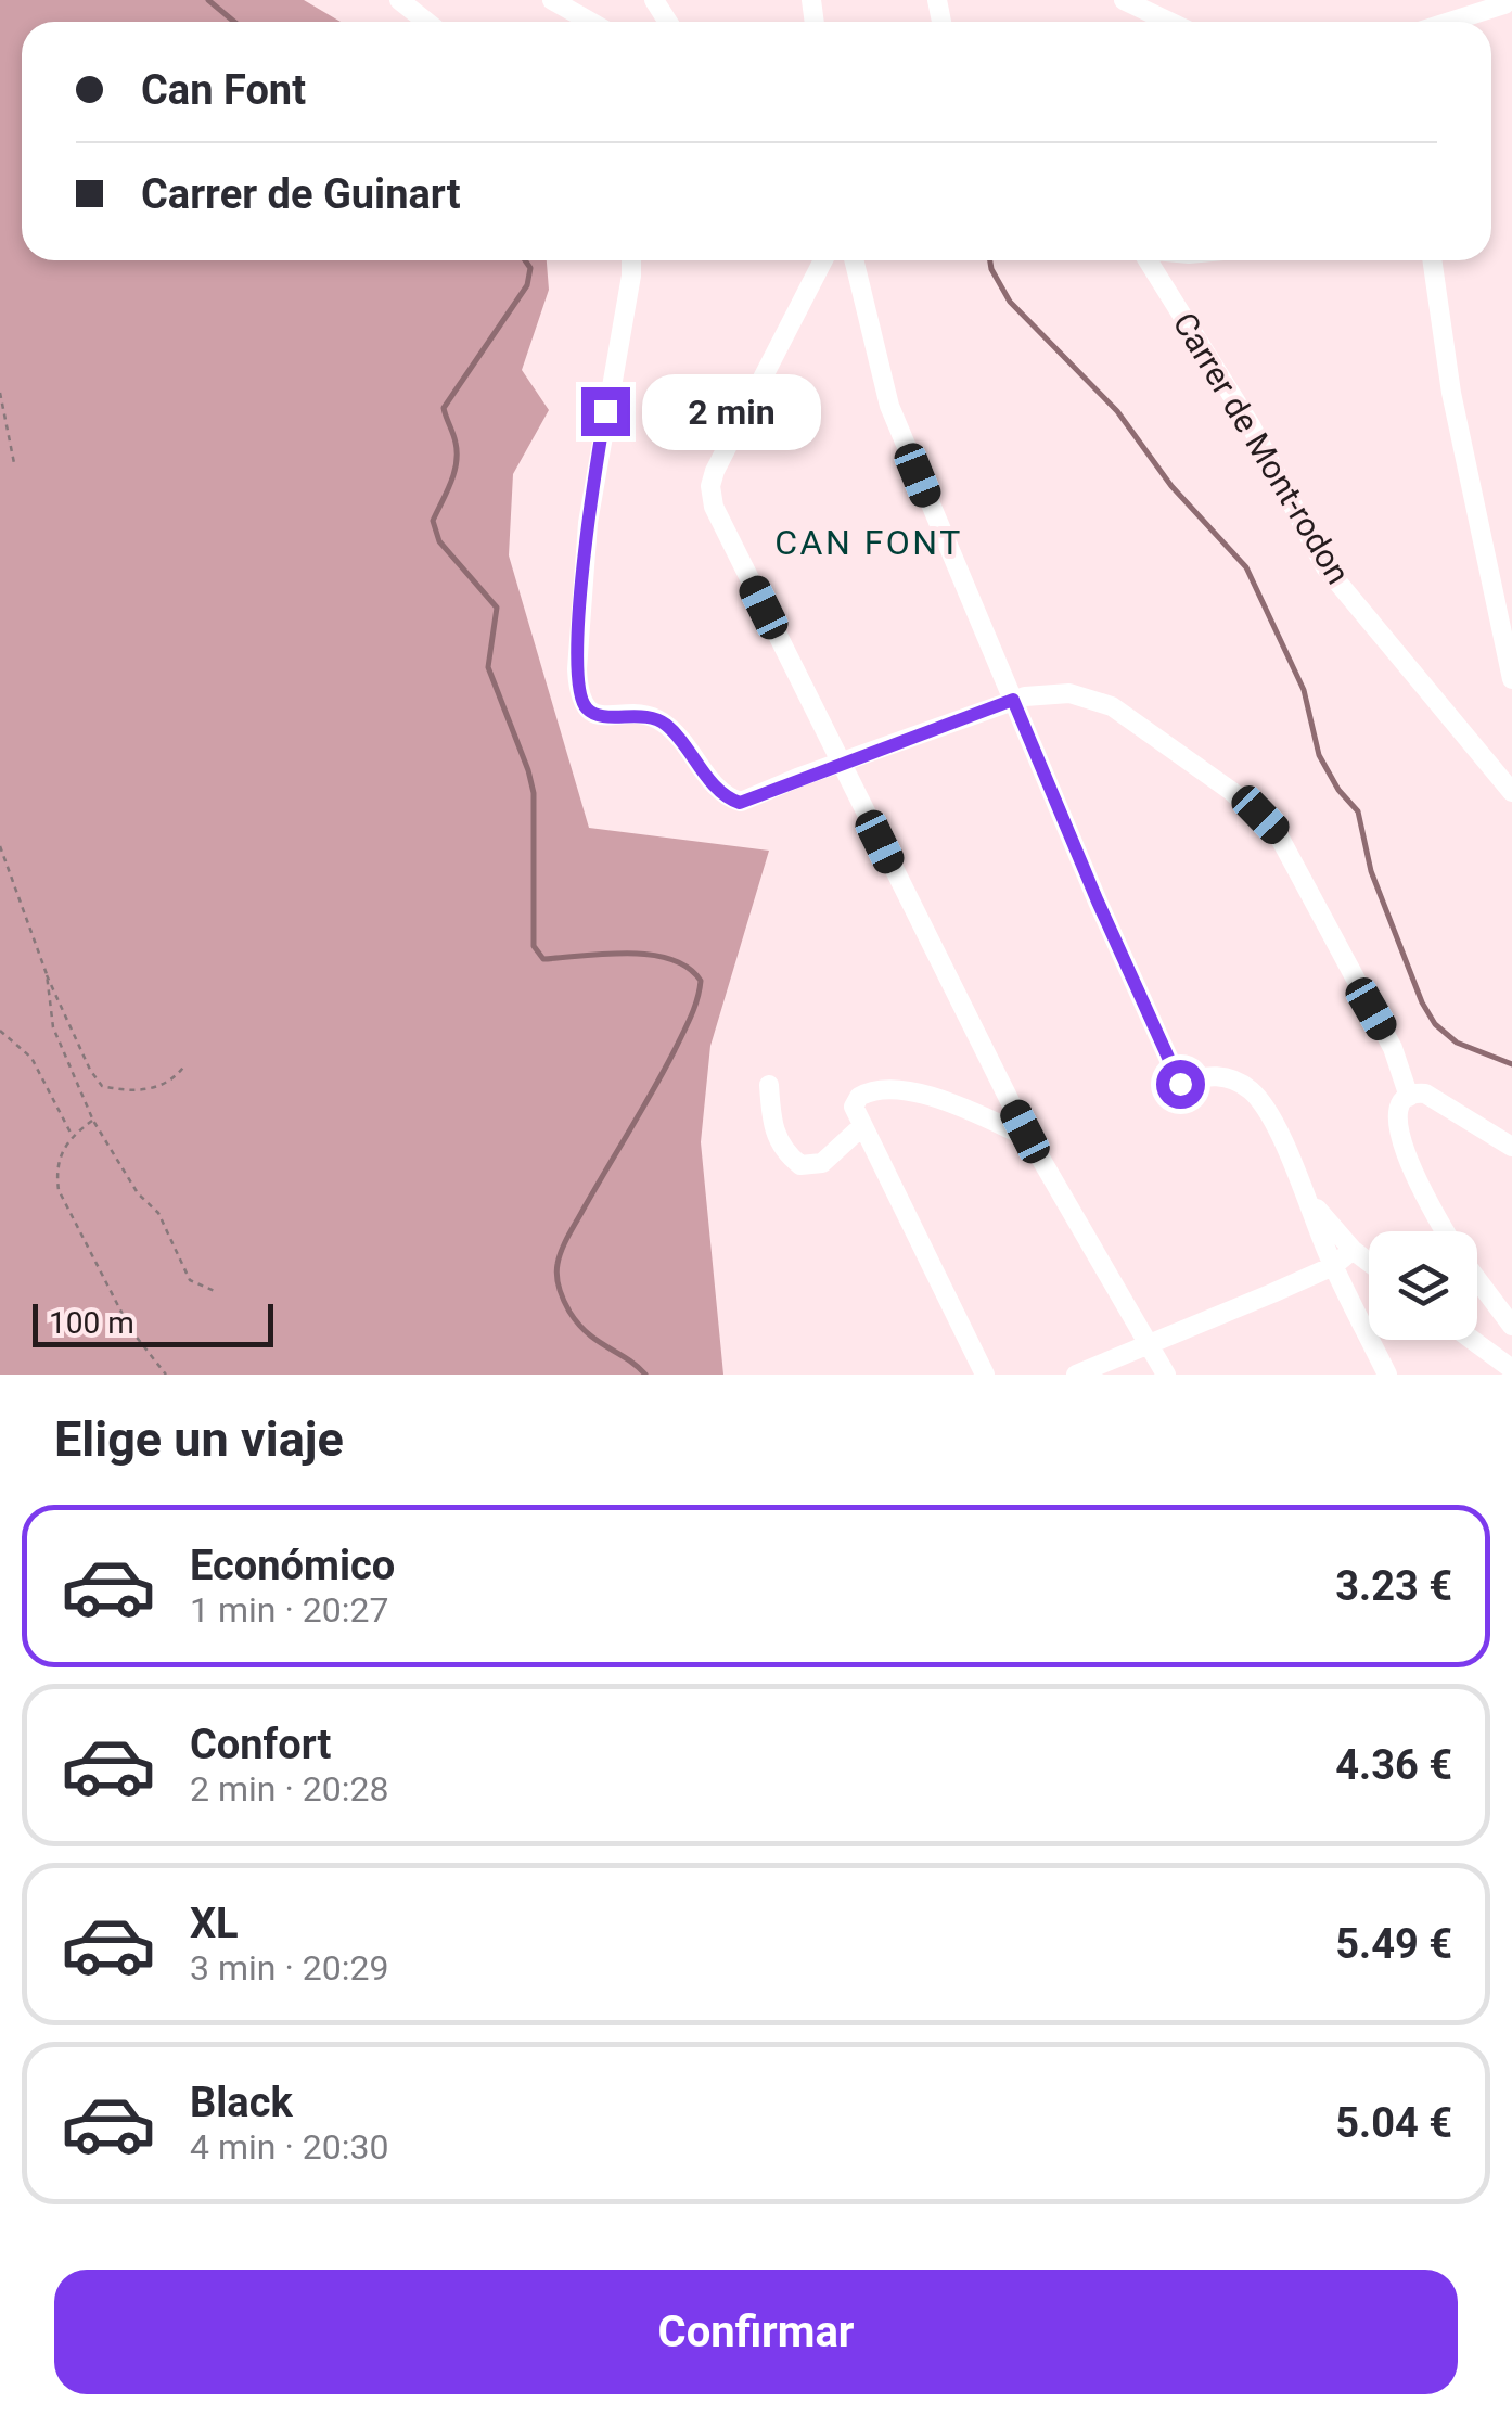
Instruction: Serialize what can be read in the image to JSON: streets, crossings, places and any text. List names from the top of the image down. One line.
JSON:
{"streets":{"street":["Carrer de Mont-rodon"]},"districts":["CAN FONT"],"scale_bar":"100 m","page":{"banner":["Can Font","Carrer de Guinart"],"bubble":"2 min","scale":"100 m","heading":"Elige un viaje","list":[{"name":"Económico","note":"1 min · 20:27","value":"3.23 €"},{"name":"Confort","note":"2 min · 20:28","value":"4.36 €"},{"name":"XL","note":"3 min · 20:29","value":"5.49 €"},{"name":"Black","note":"4 min · 20:30","value":"5.04 €"}],"buttons":"Confirmar"}}
